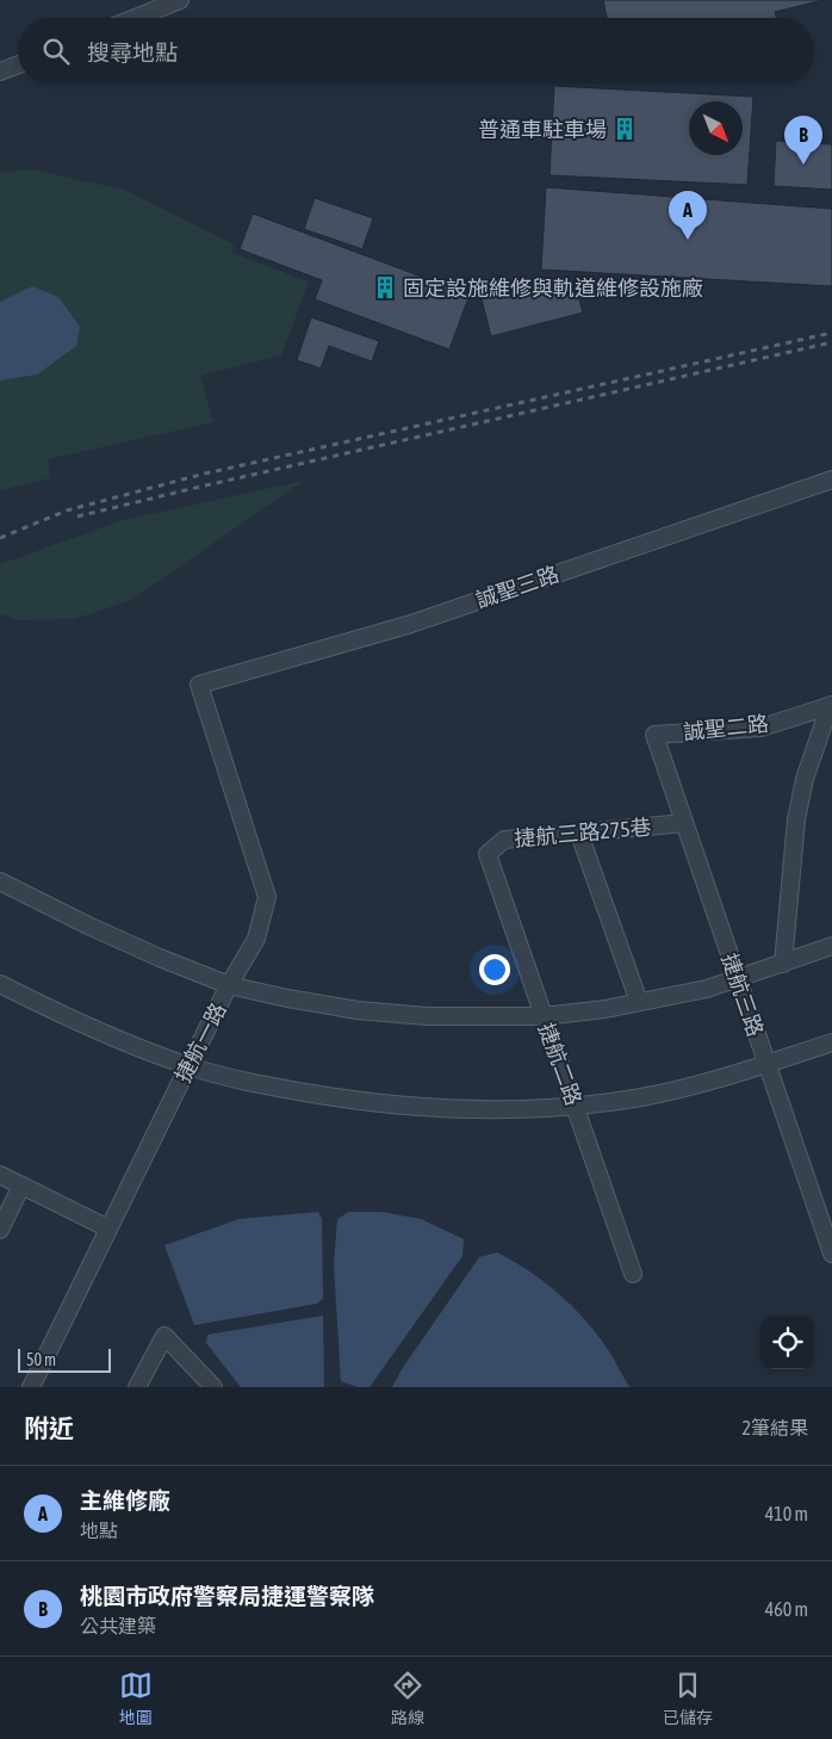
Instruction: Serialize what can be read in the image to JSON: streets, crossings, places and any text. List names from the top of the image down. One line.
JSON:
{"streets":{"street":["誠聖三路","誠聖二路","捷航三路275巷","捷航三路","捷航一路","捷航二路"]},"crossings":[["誠聖三路","捷航一路"],["誠聖二路","捷航三路"],["捷航三路275巷","捷航三路"],["捷航三路275巷","捷航二路"]],"places":{"building":["普通車駐車場","固定設施維修與軌道維修設施廠"]},"scale_bar":"50 m","north":"bottom right","page":{"search":"搜尋地點","pins":["B","A"],"scale":"50 m","heading":["附近","2筆結果"],"list":[{"mark":"A","name":"主維修廠","note":"地點","value":"410 m"},{"mark":"B","name":"桃園市政府警察局捷運警察隊","note":"公共建築","value":"460 m"}],"nav":["地圖","路線","已儲存"]}}
